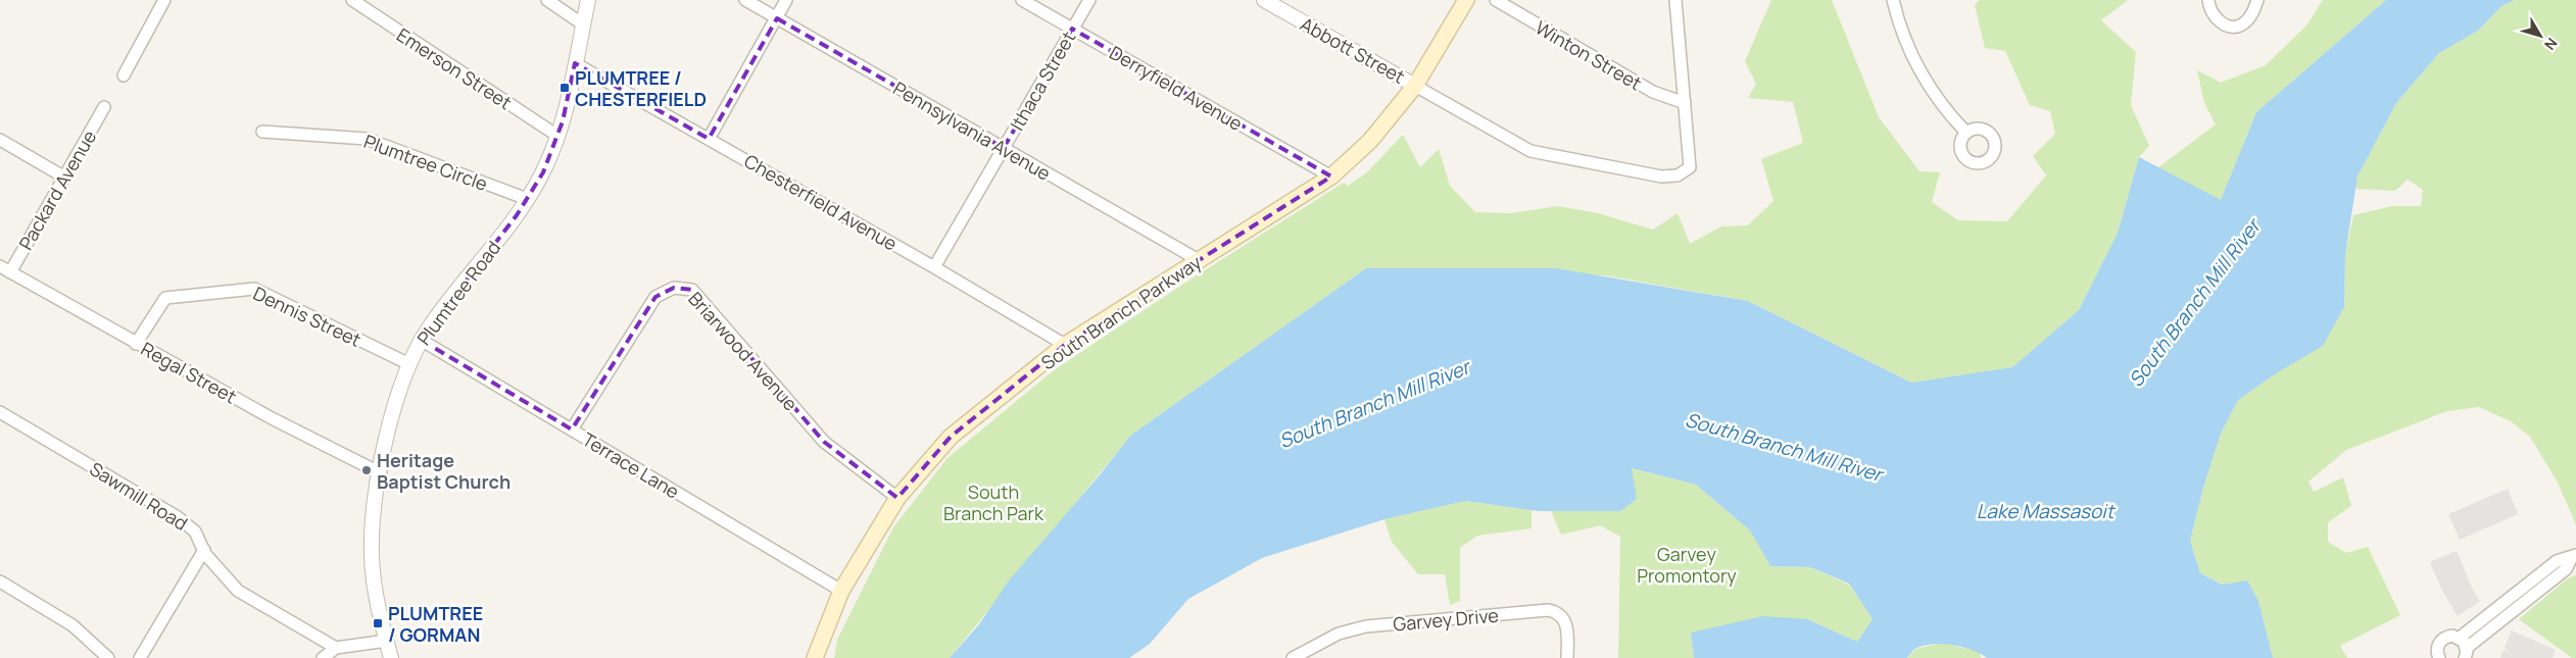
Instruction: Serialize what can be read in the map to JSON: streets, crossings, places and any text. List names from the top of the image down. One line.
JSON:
{"streets":{"main road":["South Branch Parkway"],"street":["Abbott Street","Winton Street","Emerson Street","Ithaca Street","Derryfield Avenue","Pennsylvania Avenue","Plumtree Circle","Packard Avenue","Chesterfield Avenue","Plumtree Road","Dennis Street","Briarwood Avenue","Regal Street","Terrace Lane","Sawmill Road","Garvey Drive"]},"crossings":[["Abbott Street","South Branch Parkway"],["Emerson Street","Plumtree Road"],["Ithaca Street","Derryfield Avenue"],["Ithaca Street","Pennsylvania Avenue"],["Ithaca Street","Chesterfield Avenue"],["Derryfield Avenue","South Branch Parkway"],["Pennsylvania Avenue","South Branch Parkway"],["Plumtree Circle","Plumtree Road"],["Packard Avenue","Regal Street"],["Chesterfield Avenue","Plumtree Road"],["Chesterfield Avenue","South Branch Parkway"],["Plumtree Road","Dennis Street"],["Plumtree Road","Regal Street"],["Plumtree Road","Terrace Lane"],["South Branch Parkway","Briarwood Avenue"],["South Branch Parkway","Terrace Lane"],["Dennis Street","Regal Street"],["Briarwood Avenue","Terrace Lane"]],"water":["South Branch Mill River","Lake Massasoit"],"parks":["South Branch Park","Garvey Promontory"],"places":{"transit":["PLUMTREE / CHESTERFIELD","PLUMTREE / GORMAN"],"other":["Heritage Baptist Church"]},"north":"bottom right"}
